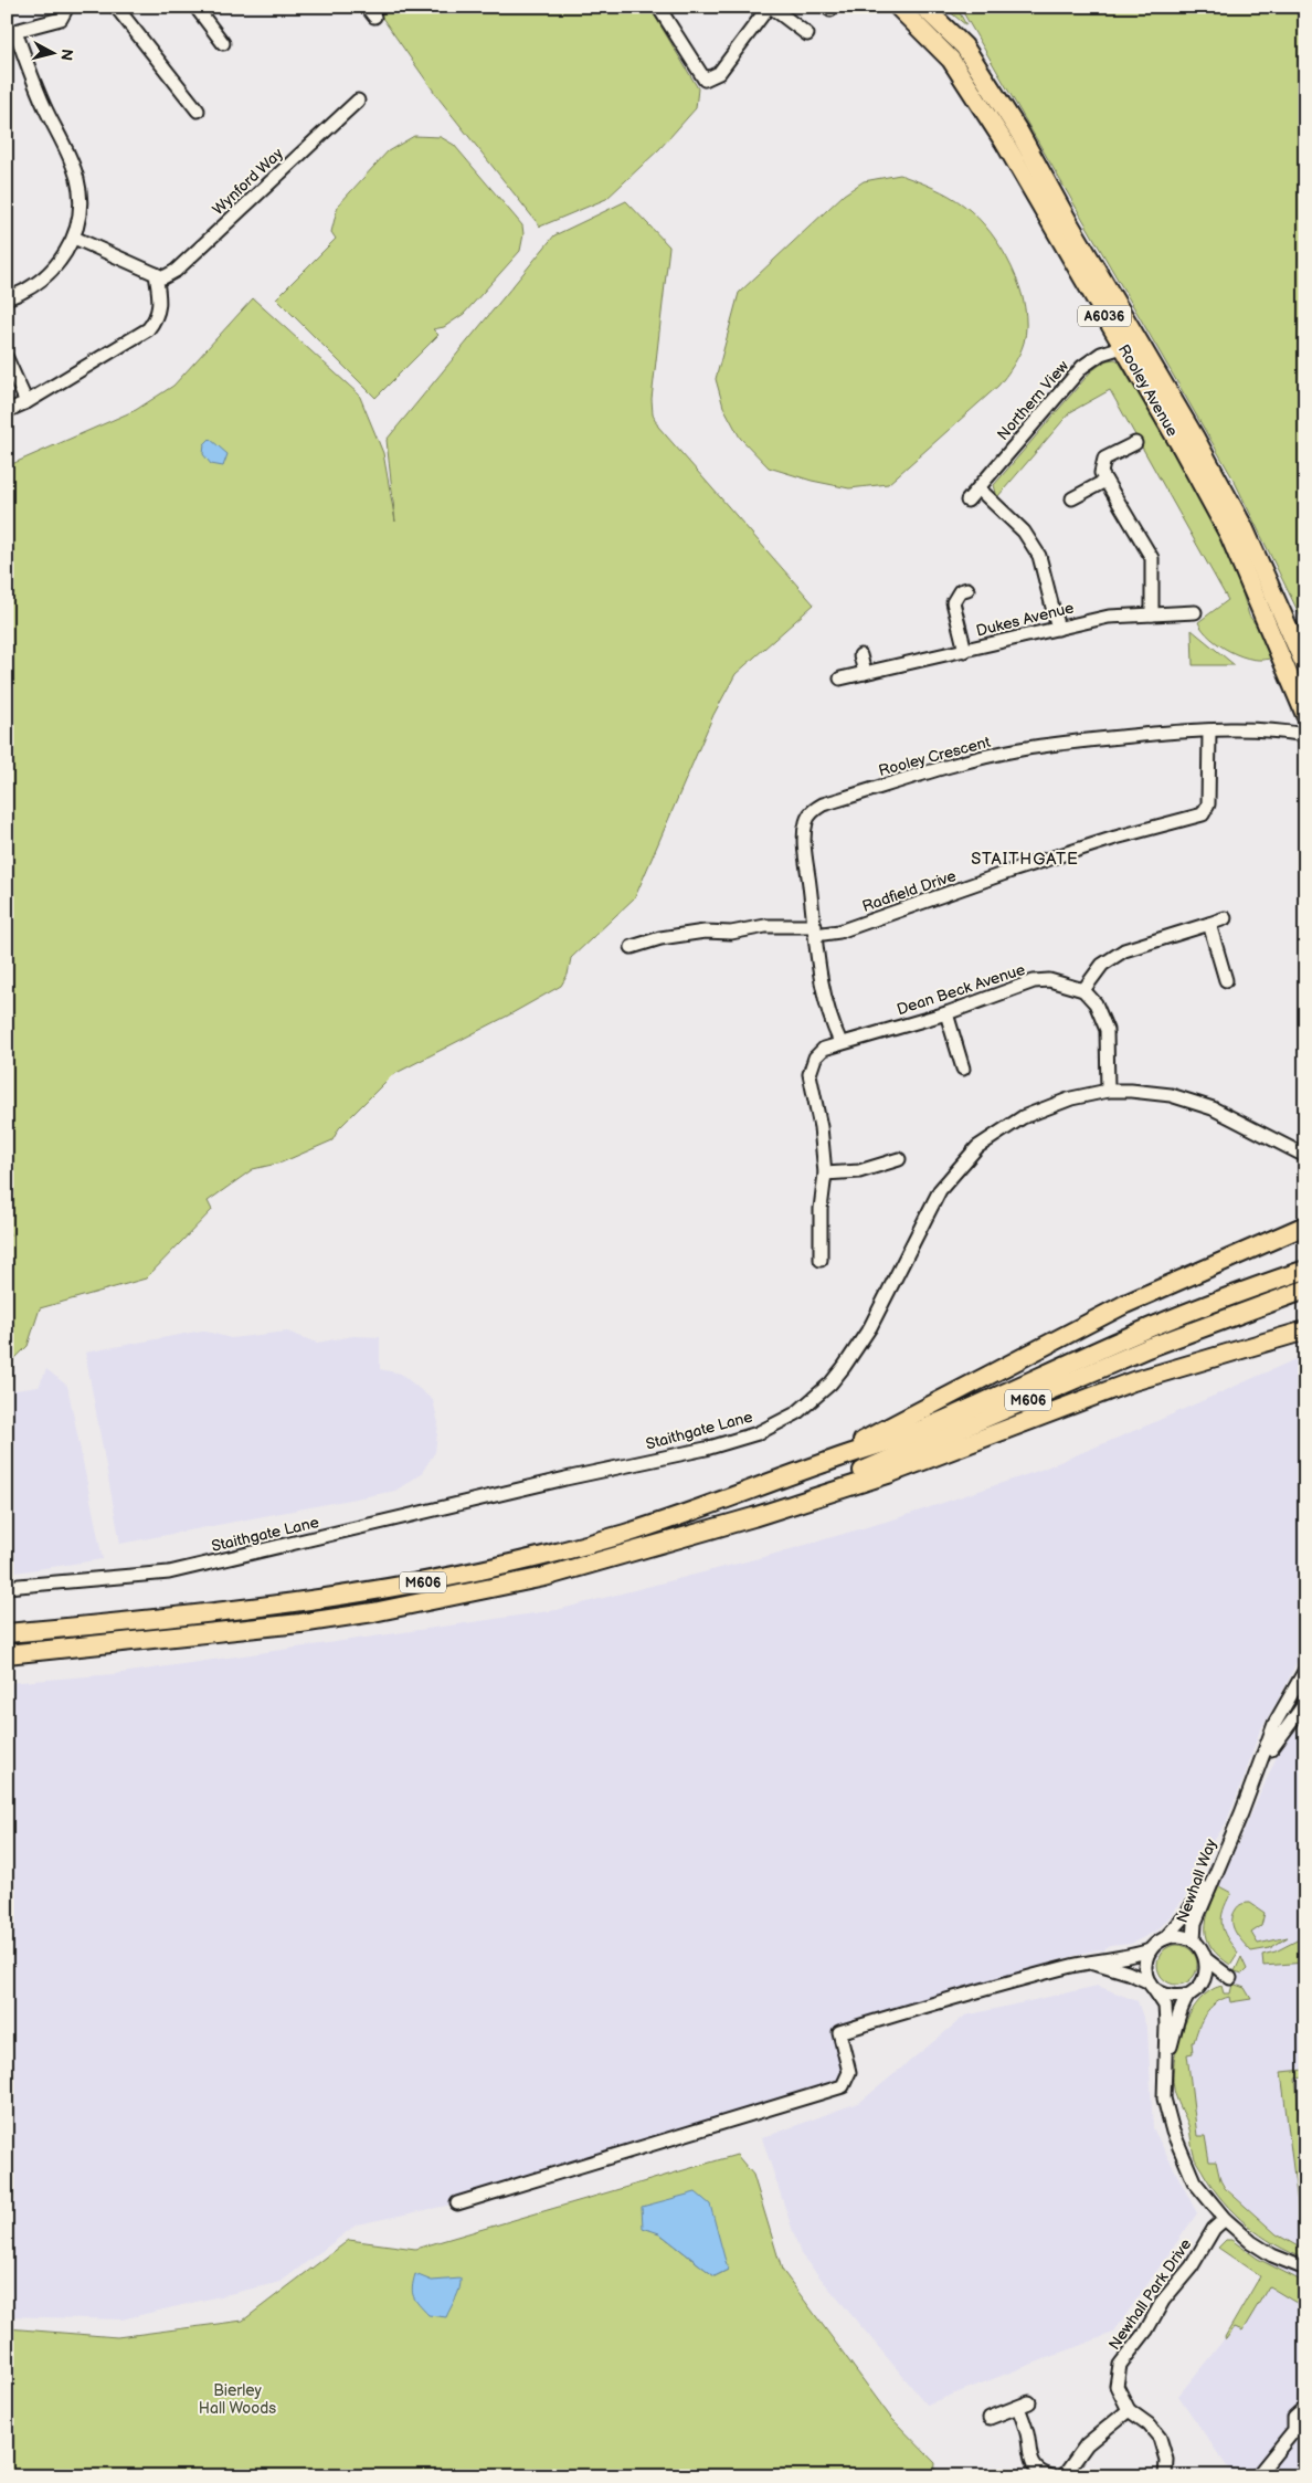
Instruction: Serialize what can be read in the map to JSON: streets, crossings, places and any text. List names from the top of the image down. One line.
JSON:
{"streets":{"highway":["A6036","Rooley Avenue","M606"],"street":["Wynford Way","Northern View","Dukes Avenue","Rooley Crescent","Radfield Drive","Dean Beck Avenue","Staithgate Lane","Newhall Way","Newhall Park Drive"]},"crossings":[["Rooley Avenue","Northern View"],["Rooley Crescent","Radfield Drive"],["Rooley Crescent","Dean Beck Avenue"]],"districts":["STAITHGATE"],"parks":["Bierley Hall Woods"],"north":"right"}
